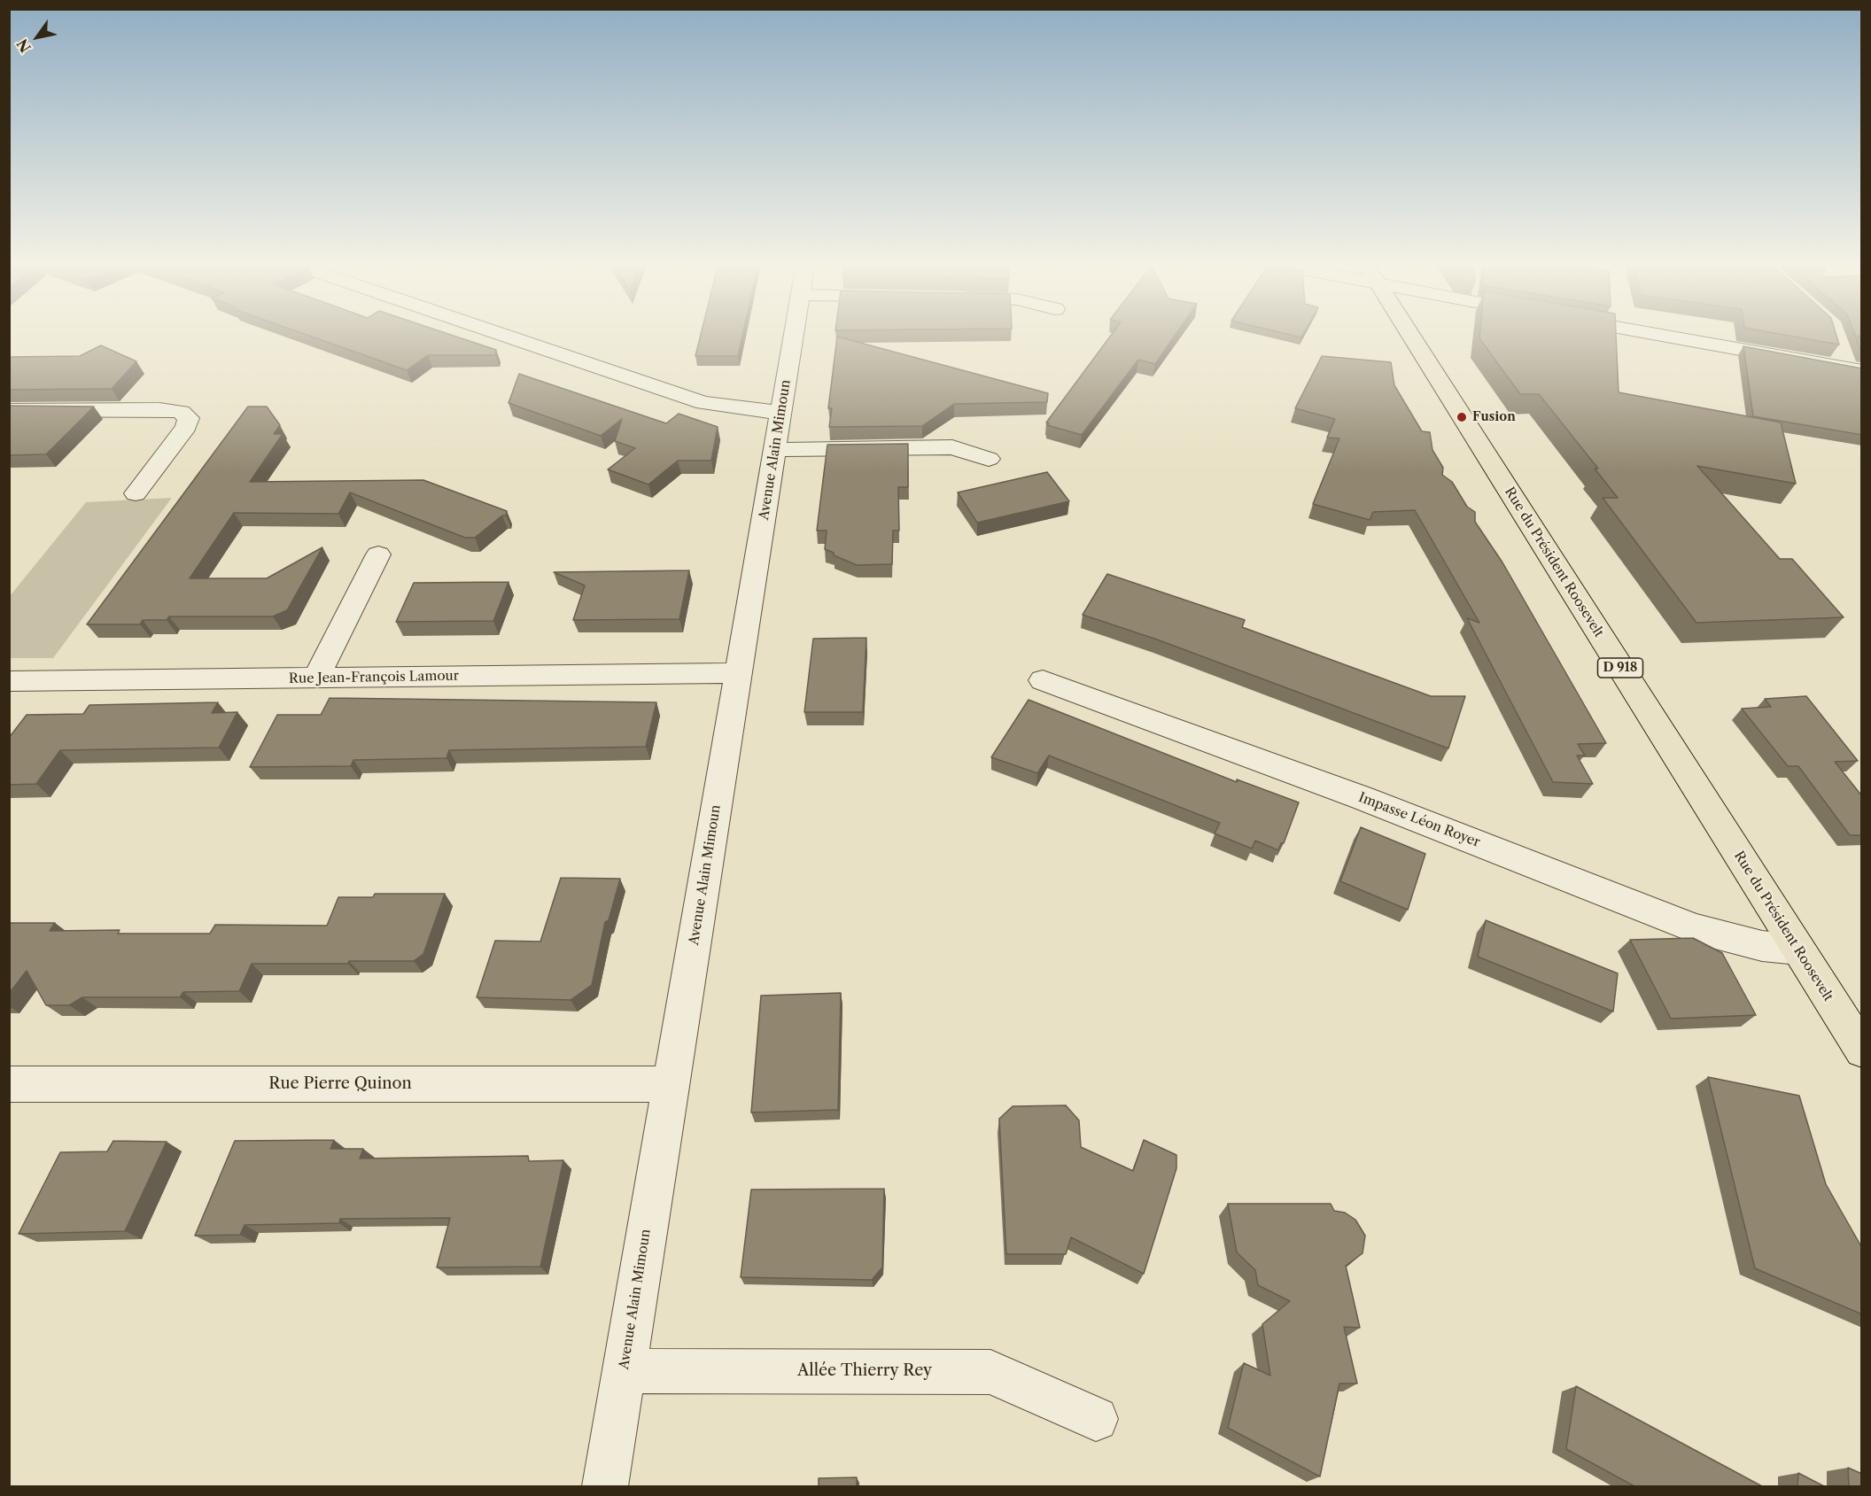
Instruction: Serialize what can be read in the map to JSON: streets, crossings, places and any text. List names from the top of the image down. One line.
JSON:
{"streets":{"main road":["Rue du Président Roosevelt","D 918"],"street":["Avenue Alain Mimoun","Rue Jean-François Lamour","Impasse Léon Royer","Rue Pierre Quinon","Allée Thierry Rey"]},"crossings":[["Avenue Alain Mimoun","Rue Jean-François Lamour"],["Avenue Alain Mimoun","Rue Pierre Quinon"],["Avenue Alain Mimoun","Allée Thierry Rey"],["Rue du Président Roosevelt","Impasse Léon Royer"]],"places":["Fusion"],"north":"bottom left"}
